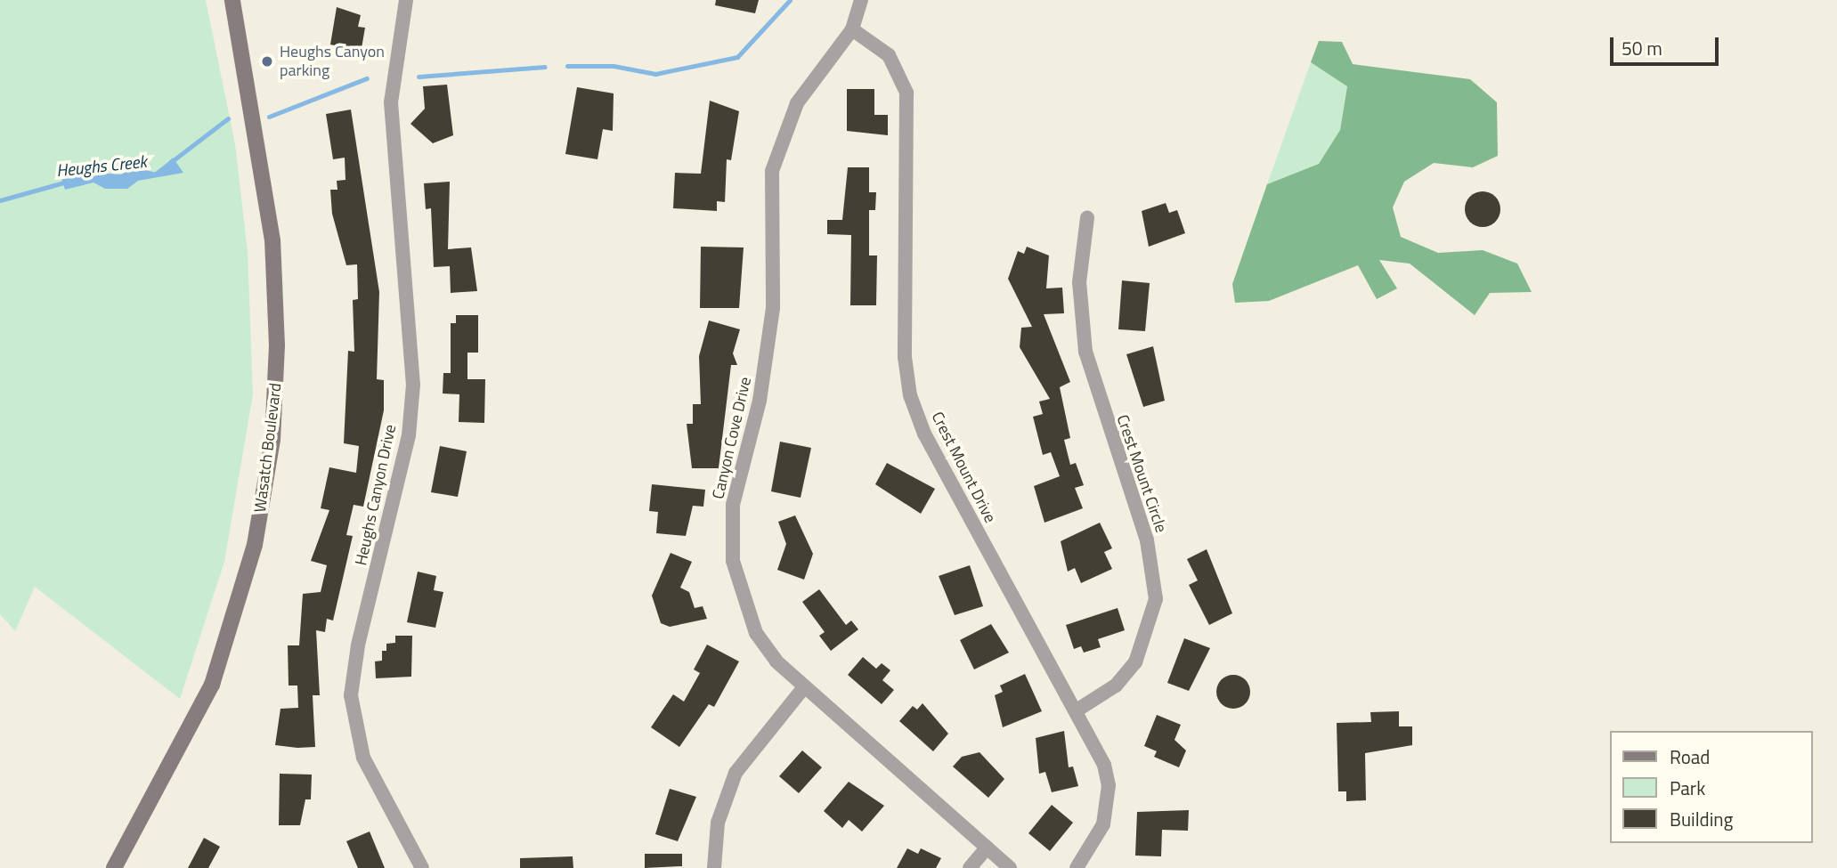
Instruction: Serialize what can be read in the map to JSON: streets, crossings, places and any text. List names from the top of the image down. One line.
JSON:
{"streets":{"street":["Canyon Cove Drive","Wasatch Boulevard","Crest Mount Drive","Crest Mount Circle","Heughs Canyon Drive"]},"crossings":[["Canyon Cove Drive","Crest Mount Drive"],["Crest Mount Drive","Crest Mount Circle"]],"water":["Heughs Creek"],"places":["Heughs Canyon parking"],"legend":["Road","Park","Building"],"scale_bar":"50 m"}
